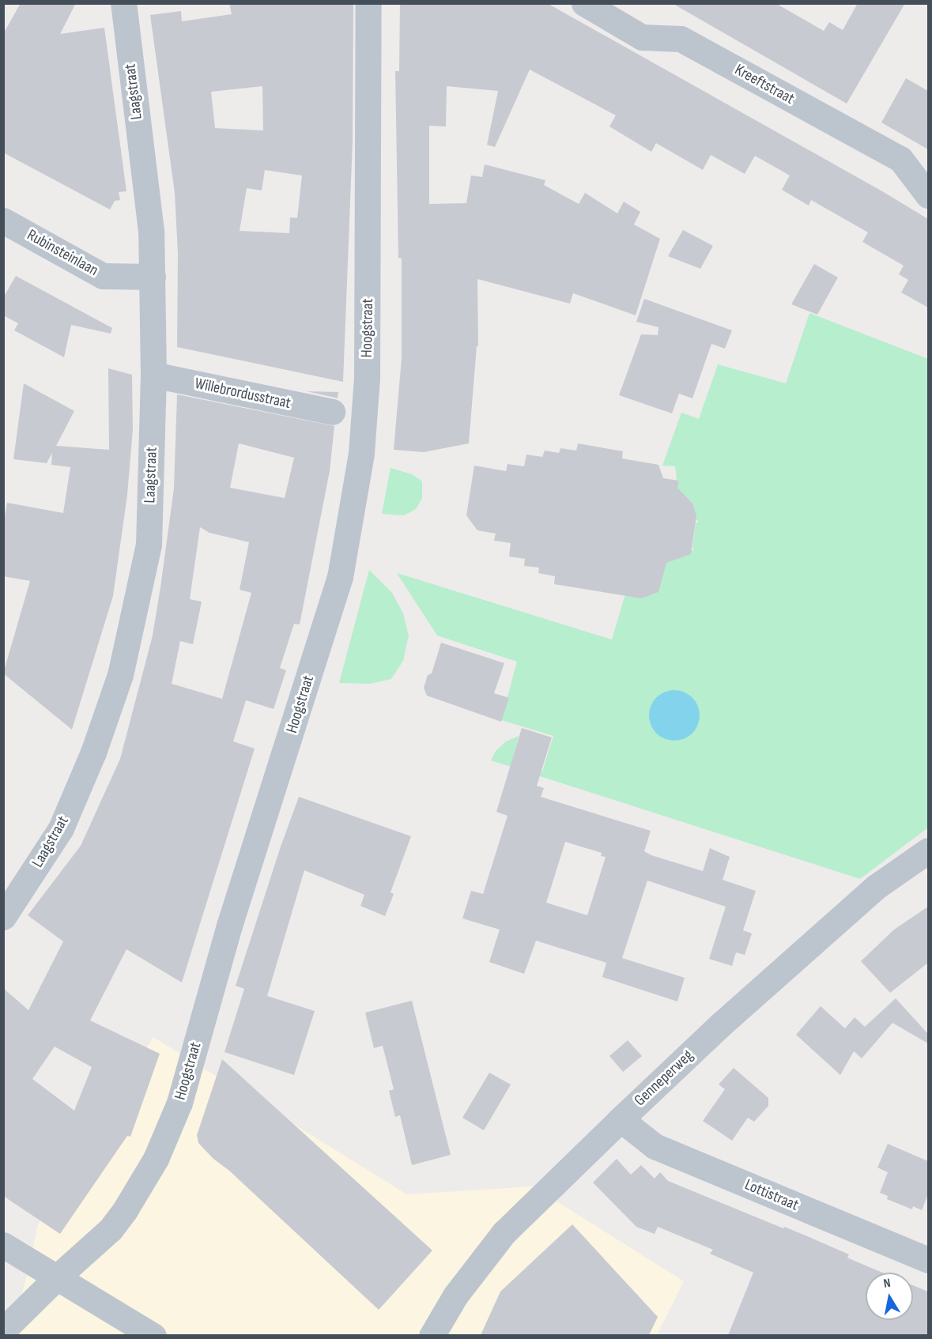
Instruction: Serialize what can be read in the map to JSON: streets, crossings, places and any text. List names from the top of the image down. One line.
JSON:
{"streets":{"street":["Kreeftstraat","Laagstraat","Rubinsteinlaan","Hoogstraat","Willebrordusstraat","Genneperweg","Lottistraat"]},"crossings":[["Laagstraat","Rubinsteinlaan"],["Laagstraat","Willebrordusstraat"],["Genneperweg","Lottistraat"]],"north":"top"}
